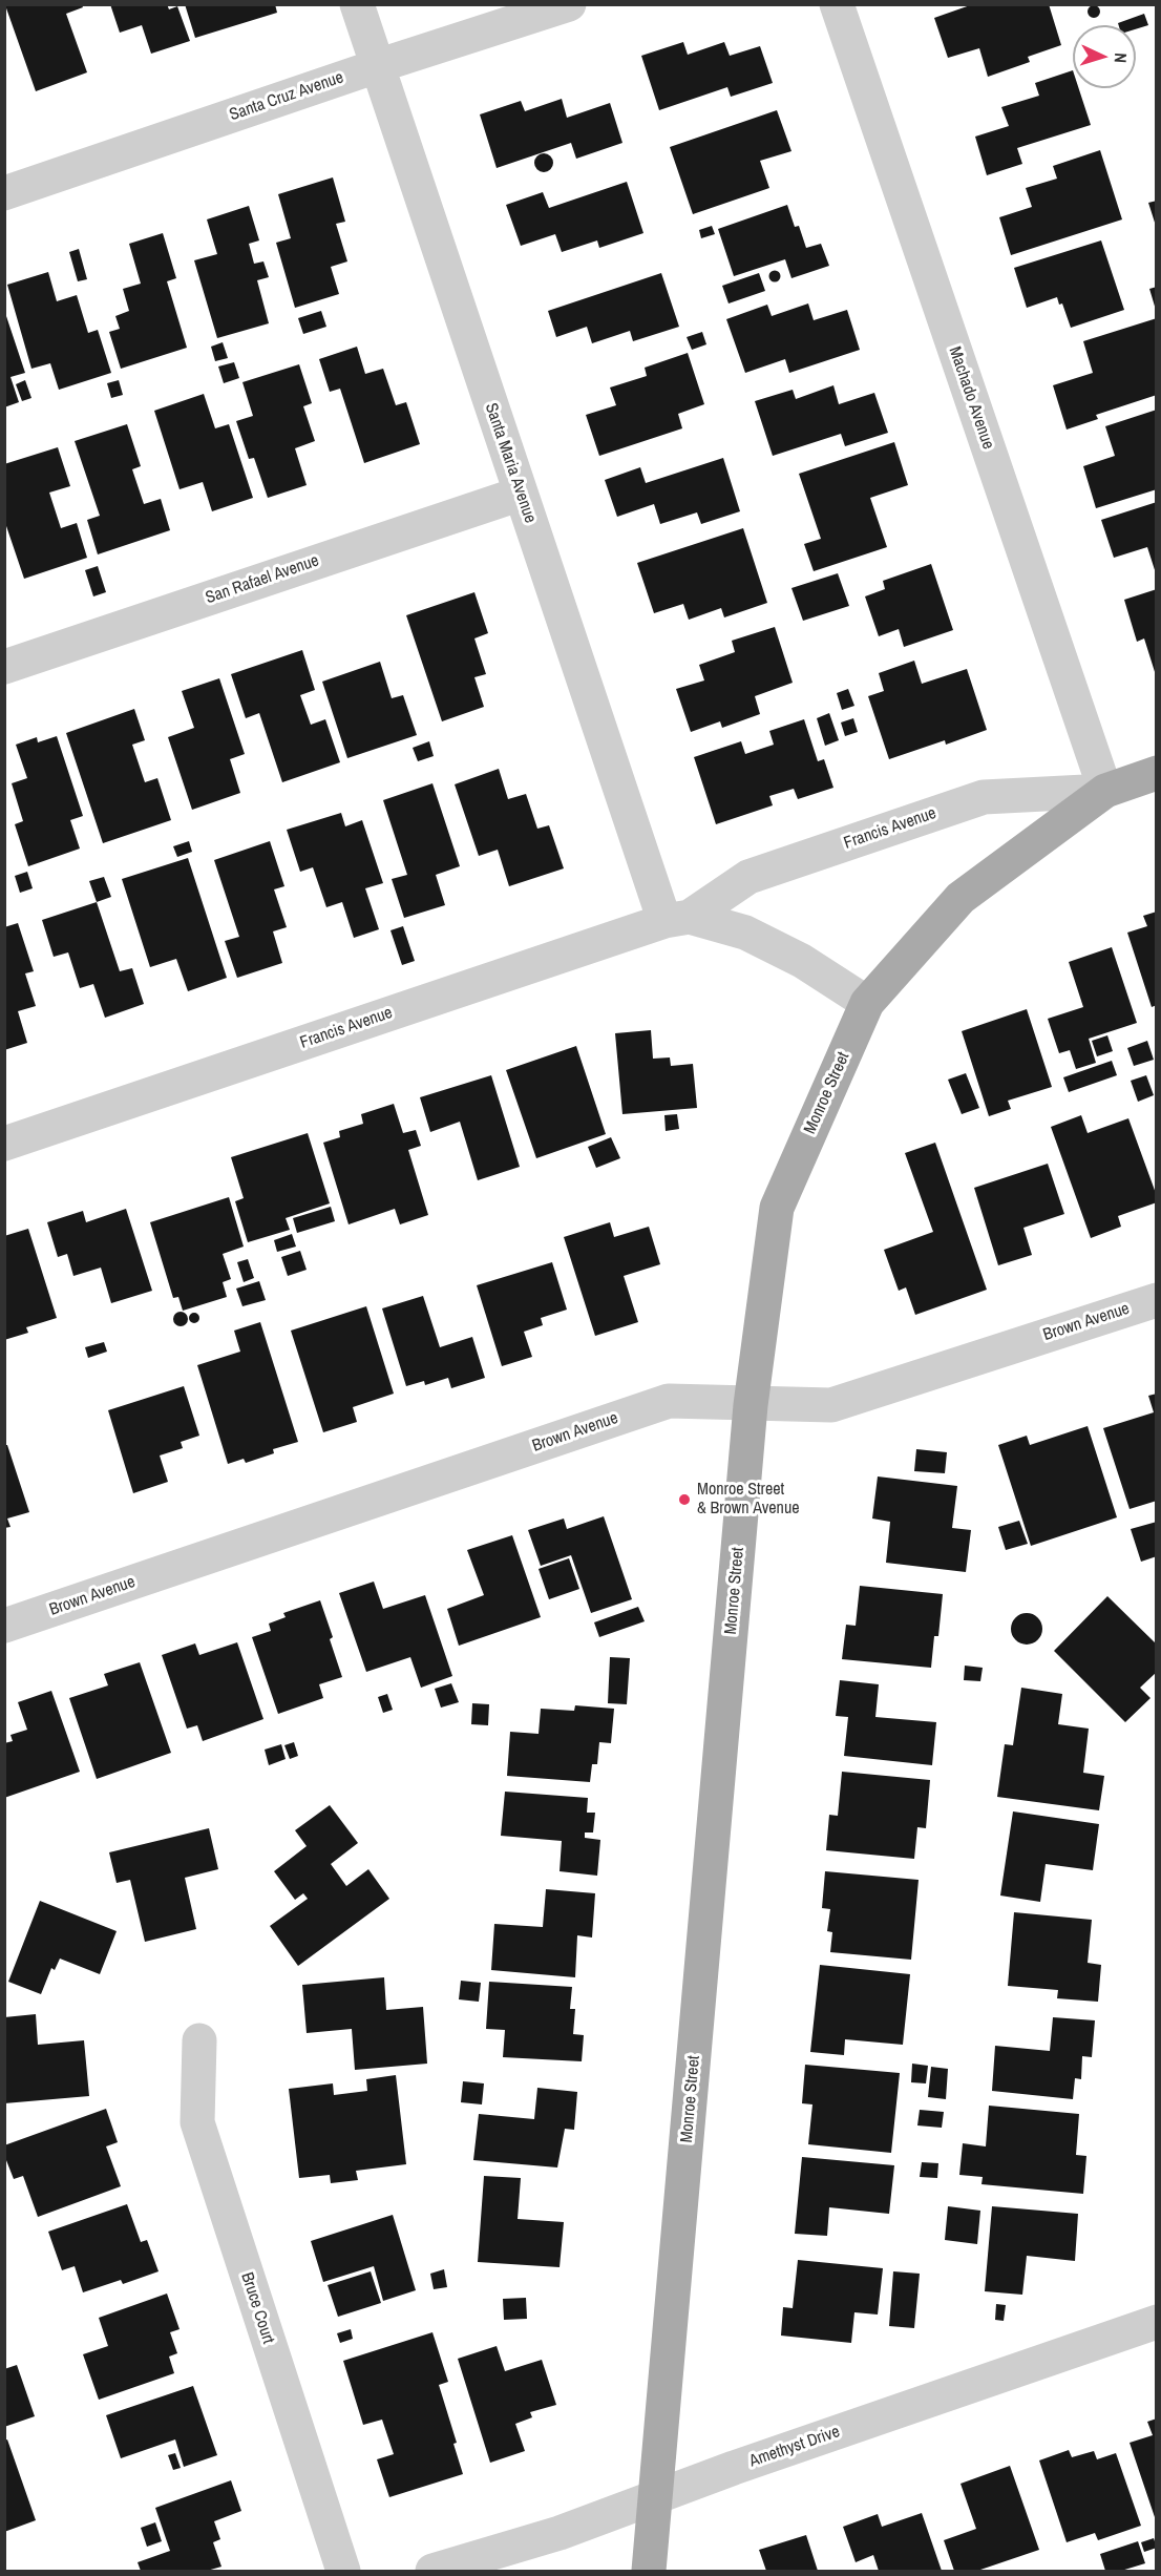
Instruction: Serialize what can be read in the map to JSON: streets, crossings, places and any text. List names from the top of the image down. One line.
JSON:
{"streets":{"main road":["Monroe Street"],"street":["Santa Cruz Avenue","Machado Avenue","Santa Maria Avenue","San Rafael Avenue","Francis Avenue","Brown Avenue","Bruce Court","Amethyst Drive"]},"crossings":[["Santa Cruz Avenue","Santa Maria Avenue"],["Machado Avenue","Francis Avenue"],["Machado Avenue","Monroe Street"],["Santa Maria Avenue","San Rafael Avenue"],["Santa Maria Avenue","Francis Avenue"],["Francis Avenue","Monroe Street"],["Monroe Street","Brown Avenue"],["Monroe Street","Amethyst Drive"]],"places":["Monroe Street & Brown Avenue"],"north":"right"}
